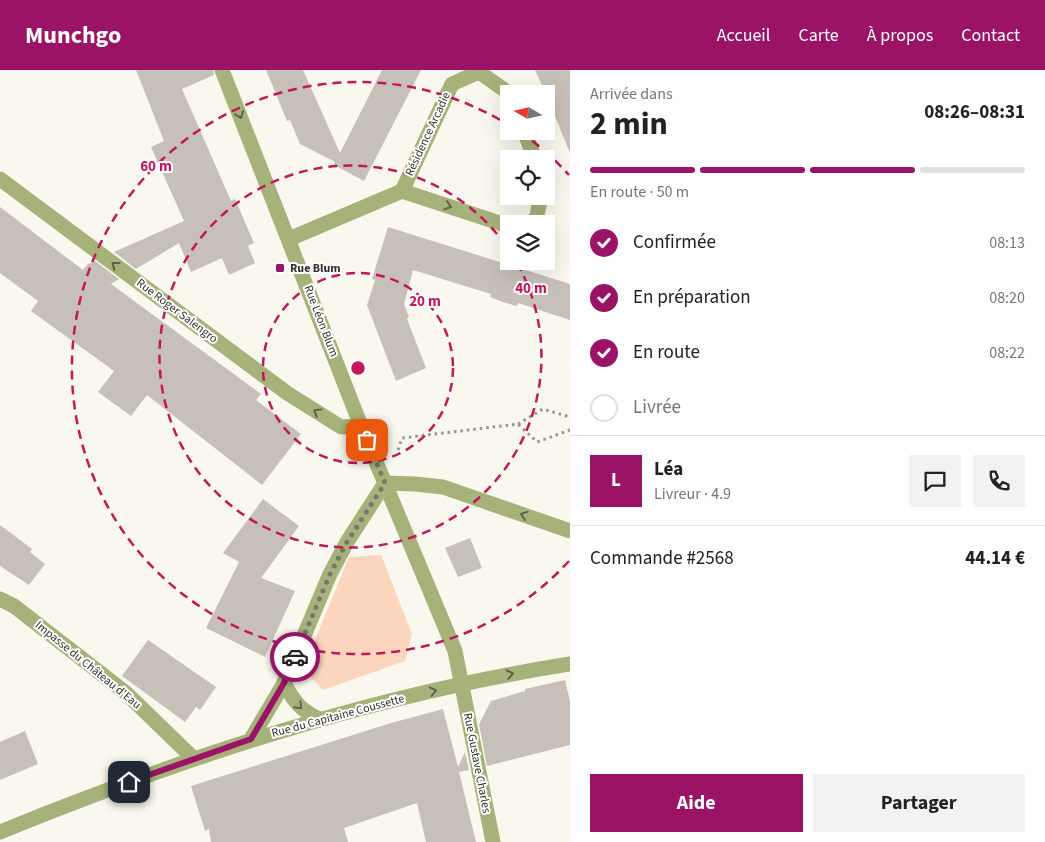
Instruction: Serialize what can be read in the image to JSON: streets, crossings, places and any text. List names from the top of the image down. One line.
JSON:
{"streets":{"street":["Résidence Arcadie","Rue Roger Salengro","Rue Léon Blum","Impasse du Château d'Eau","Rue du Capitaine Coussette","Rue Gustave Charles"]},"crossings":[["Résidence Arcadie","Rue Léon Blum"],["Rue Roger Salengro","Rue Léon Blum"],["Rue Léon Blum","Rue du Capitaine Coussette"],["Rue Léon Blum","Rue Gustave Charles"],["Impasse du Château d'Eau","Rue du Capitaine Coussette"],["Rue du Capitaine Coussette","Rue Gustave Charles"]],"one_way":["Rue Roger Salengro","Rue du Capitaine Coussette"],"places":{"transit":["Rue Blum"]},"north":"left","page":{"header":"Munchgo","nav":["Accueil","Carte","À propos","Contact"],"heading":["2 min","Arrivée dans","08:26–08:31"],"panel":["Léa","Livreur · 4.9","Commande #2568","44.14 €"],"bar":"En route · 50 m","list":[["Confirmée","08:13"],["En préparation","08:20"],["En route","08:22"],"Livrée"],"round":"L","buttons":["Aide","Partager"]},"rings":["60 m","40 m","20 m"]}
